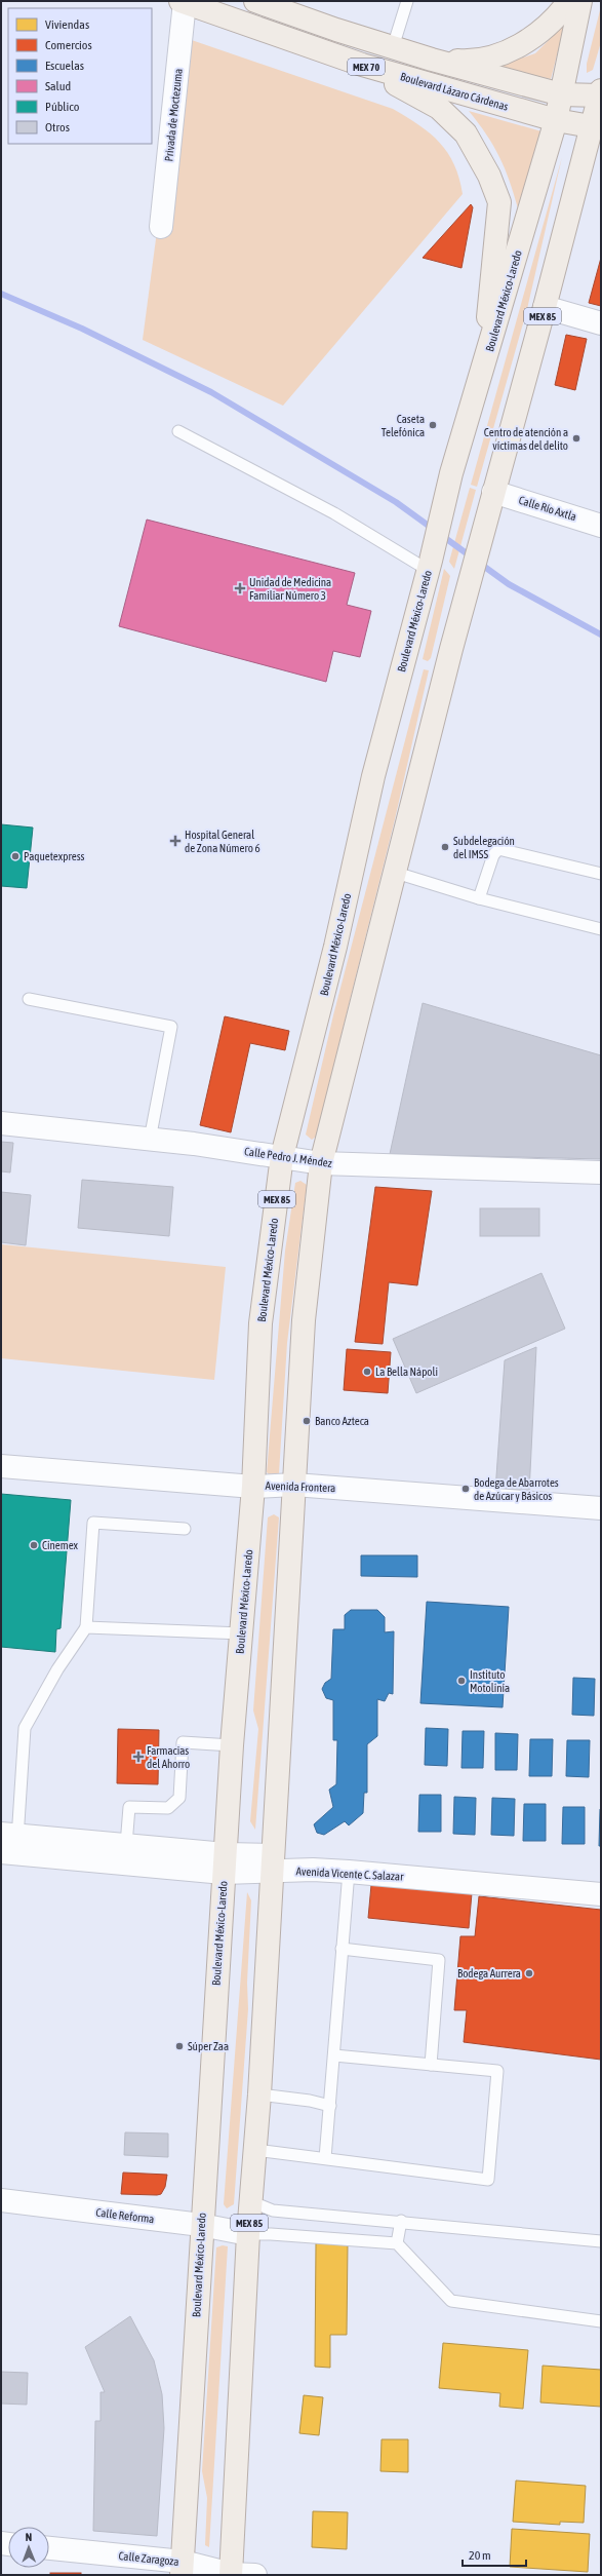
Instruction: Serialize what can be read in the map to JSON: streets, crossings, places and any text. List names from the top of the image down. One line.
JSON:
{"streets":{"main road":["MEX 70","Boulevard Lázaro Cárdenas","Boulevard México-Laredo","MEX 85"],"street":["Privada de Moctezuma","Calle Río Axtla","Calle Pedro J. Méndez","Avenida Frontera","Avenida Vicente C. Salazar","Calle Reforma","Calle Zaragoza"]},"crossings":[["MEX 70","Boulevard México-Laredo"],["Boulevard Lázaro Cárdenas","Privada de Moctezuma"],["Boulevard Lázaro Cárdenas","Boulevard México-Laredo"],["Boulevard Lázaro Cárdenas","MEX 85"],["Boulevard México-Laredo","Calle Pedro J. Méndez"],["Boulevard México-Laredo","Avenida Frontera"],["Boulevard México-Laredo","Avenida Vicente C. Salazar"],["Boulevard México-Laredo","Calle Reforma"],["Boulevard México-Laredo","Calle Zaragoza"],["MEX 85","Calle Río Axtla"],["MEX 85","Calle Pedro J. Méndez"],["MEX 85","Avenida Frontera"],["MEX 85","Avenida Vicente C. Salazar"],["MEX 85","Calle Reforma"],["MEX 85","Calle Zaragoza"]],"places":{"other":["Caseta Telefónica","Centro de atención a víctimas del delito","Subdelegación del IMSS","Paquetexpress","La Bella Nápoli","Banco Azteca","Bodega de Abarrotes de Azúcar y Básicos","Cinemex","Instituto Motolinía","Bodega Aurrera","Súper Zaa"],"health":["Unidad de Medicina Familiar Número 3","Hospital General de Zona Número 6","Farmacias del Ahorro"]},"legend":["Viviendas","Comercios","Escuelas","Salud","Público","Otros"],"scale_bar":"20 m","north":"top"}
